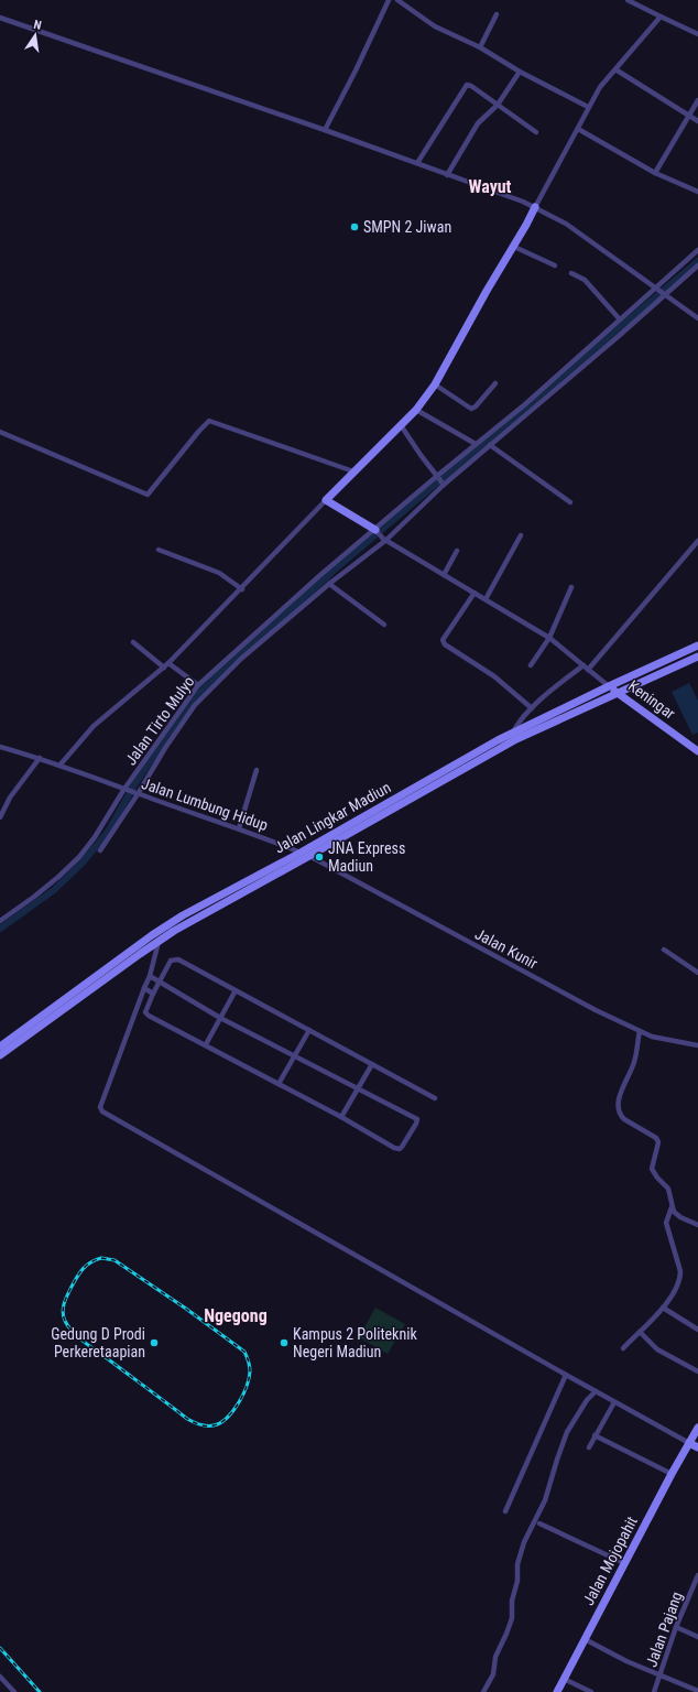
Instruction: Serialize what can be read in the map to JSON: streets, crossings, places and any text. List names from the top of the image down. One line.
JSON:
{"streets":{"main road":["Keningar","Jalan Lingkar Madiun","Jalan Mojopahit"],"street":["Jalan Tirto Mulyo","Jalan Lumbung Hidup","Jalan Kunir","Jalan Pajang"]},"crossings":[["Keningar","Jalan Lingkar Madiun"],["Jalan Tirto Mulyo","Jalan Lumbung Hidup"],["Jalan Lumbung Hidup","Jalan Lingkar Madiun"],["Jalan Lingkar Madiun","Jalan Kunir"]],"districts":["Wayut","Ngegong"],"places":["SMPN 2 Jiwan","JNA Express Madiun","Gedung D Prodi Perkeretaapian","Kampus 2 Politeknik Negeri Madiun"],"north":"top"}
